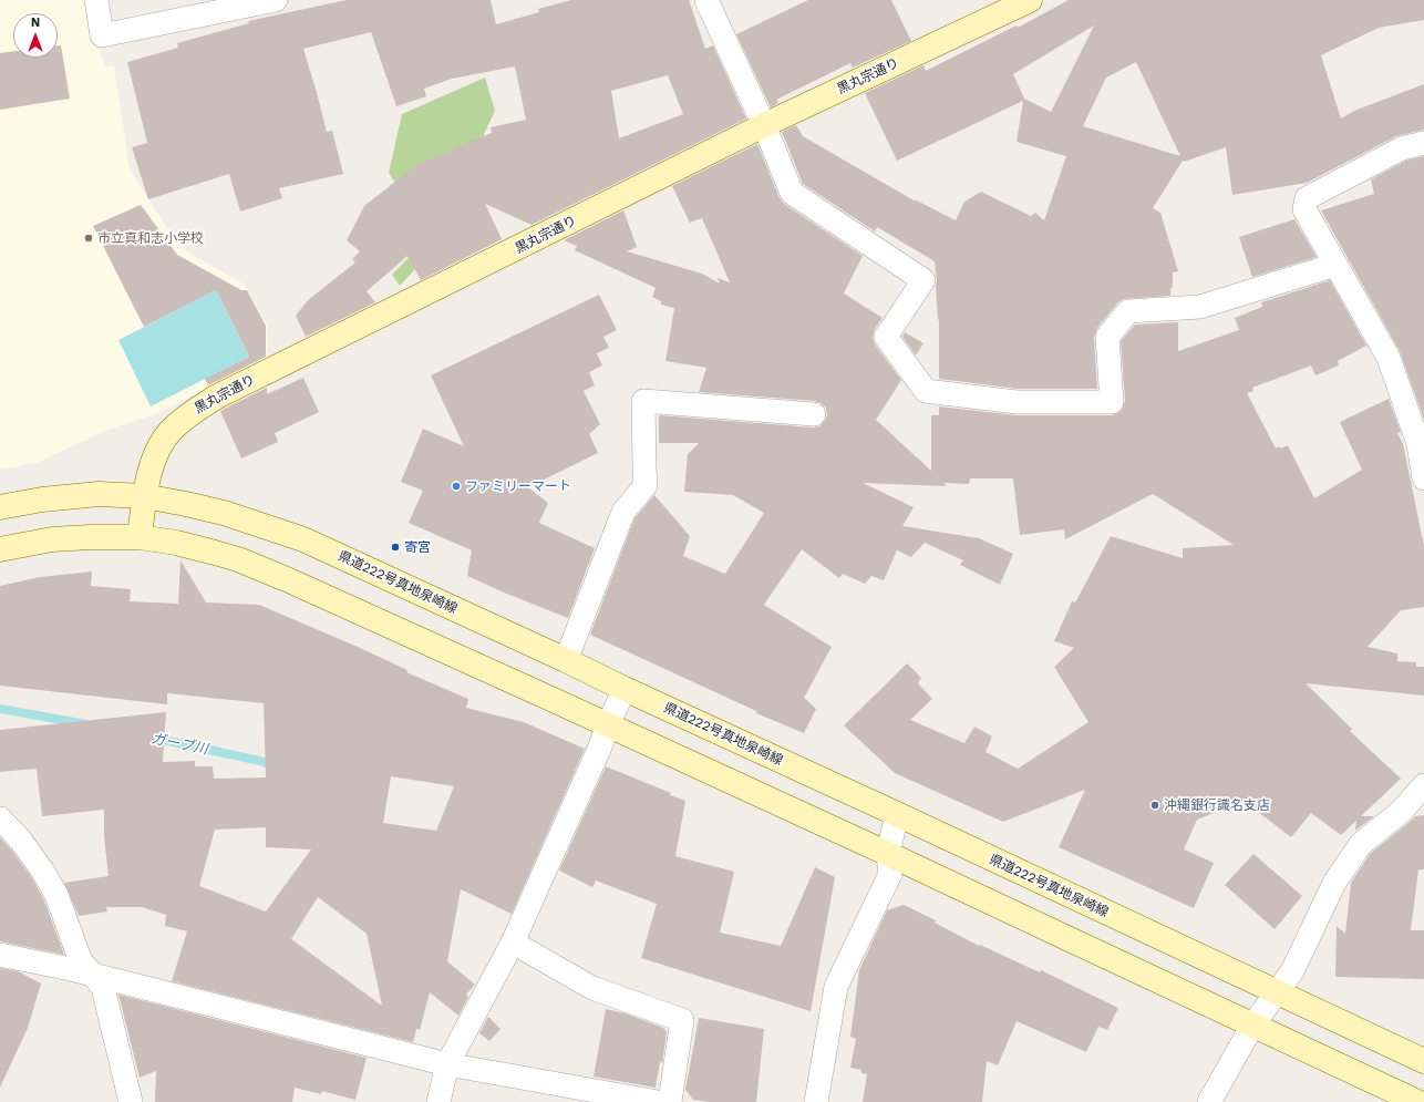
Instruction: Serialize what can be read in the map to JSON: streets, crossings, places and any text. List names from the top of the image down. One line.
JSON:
{"streets":{"main road":["黒丸宗通り","県道222号真地泉崎線"]},"crossings":[["黒丸宗通り","県道222号真地泉崎線"]],"water":["ガーブ川"],"places":["市立真和志小学校","ファミリーマート","寄宮","沖縄銀行識名支店"],"north":"top"}
